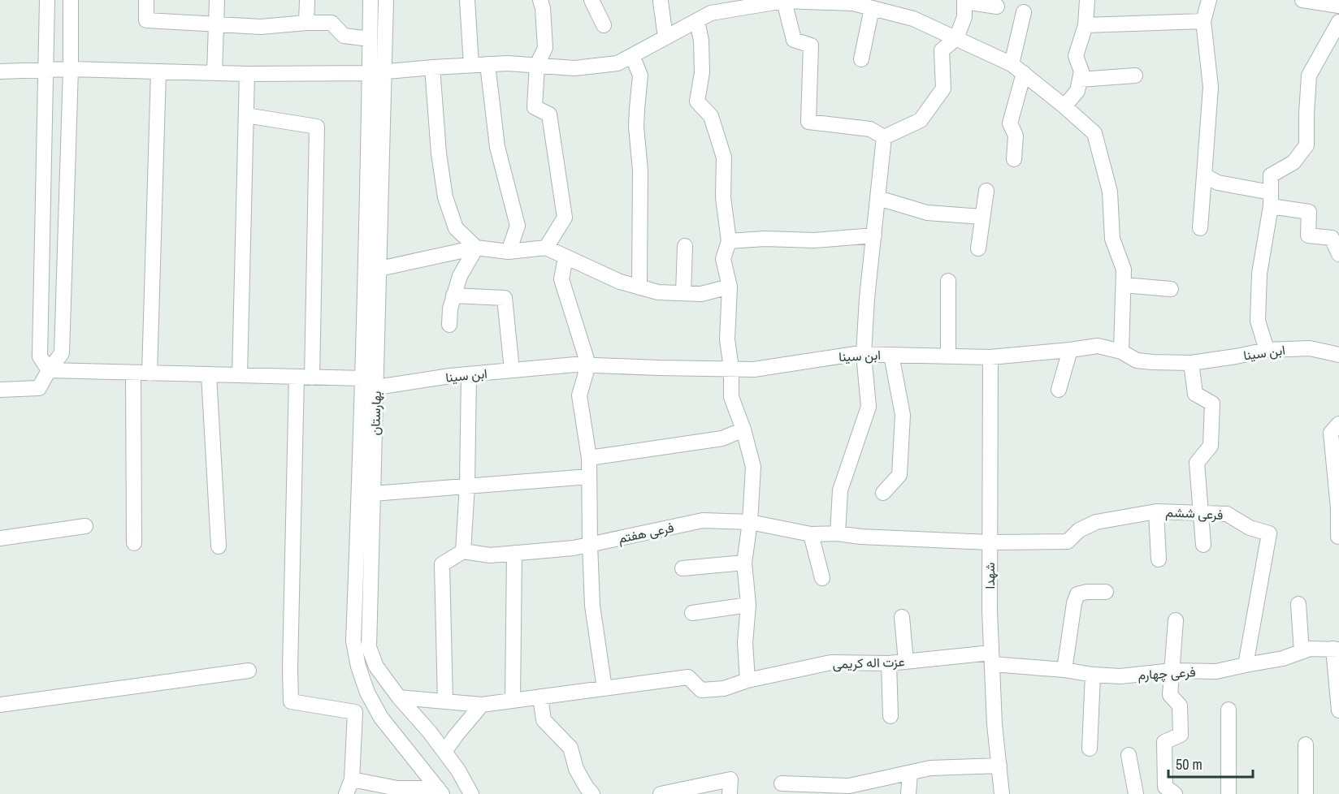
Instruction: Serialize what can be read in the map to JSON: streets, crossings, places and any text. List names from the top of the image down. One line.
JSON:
{"streets":{"street":["ابن سینا","بهارستان","فرعی ششم","فرعی هفتم","شهدا","عزت اله کریمی","فرعی چهارم"]},"crossings":[["ابن سینا","بهارستان"],["ابن سینا","شهدا"],["فرعی ششم","فرعی هفتم"],["فرعی ششم","شهدا"],["فرعی ششم","فرعی چهارم"],["فرعی هفتم","شهدا"],["شهدا","عزت اله کریمی"],["شهدا","فرعی چهارم"],["عزت اله کریمی","فرعی چهارم"]],"scale_bar":"50 m"}
